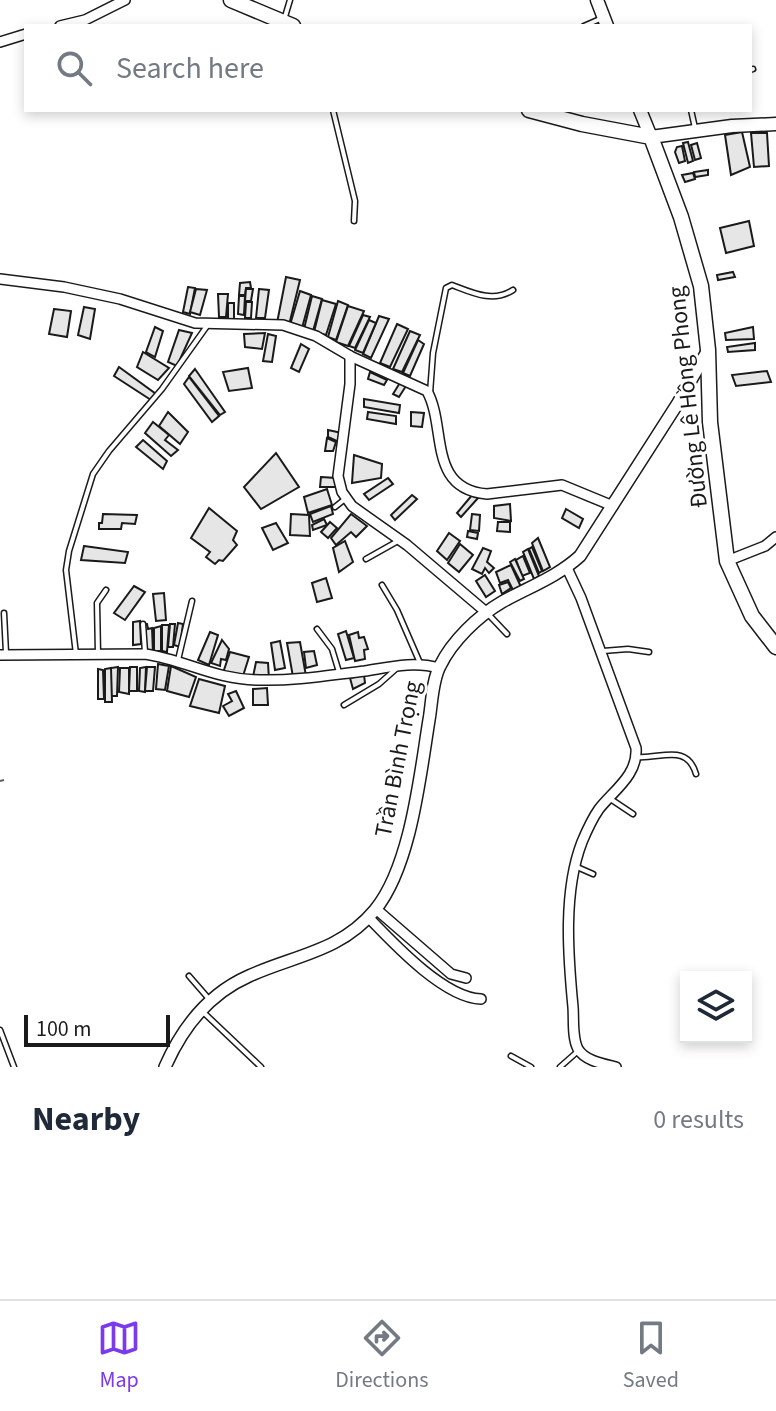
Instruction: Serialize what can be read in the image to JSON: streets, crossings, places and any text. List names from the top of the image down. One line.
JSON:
{"streets":{"main road":["Đường Lê Hồng Phong"],"street":["Trần Bình Trọng"]},"crossings":[["Đường Lê Hồng Phong","Trần Bình Trọng"]],"scale_bar":"100 m","page":{"search":"Search here","scale":"100 m","heading":["Nearby","0 results"],"nav":["Map","Directions","Saved"]}}
